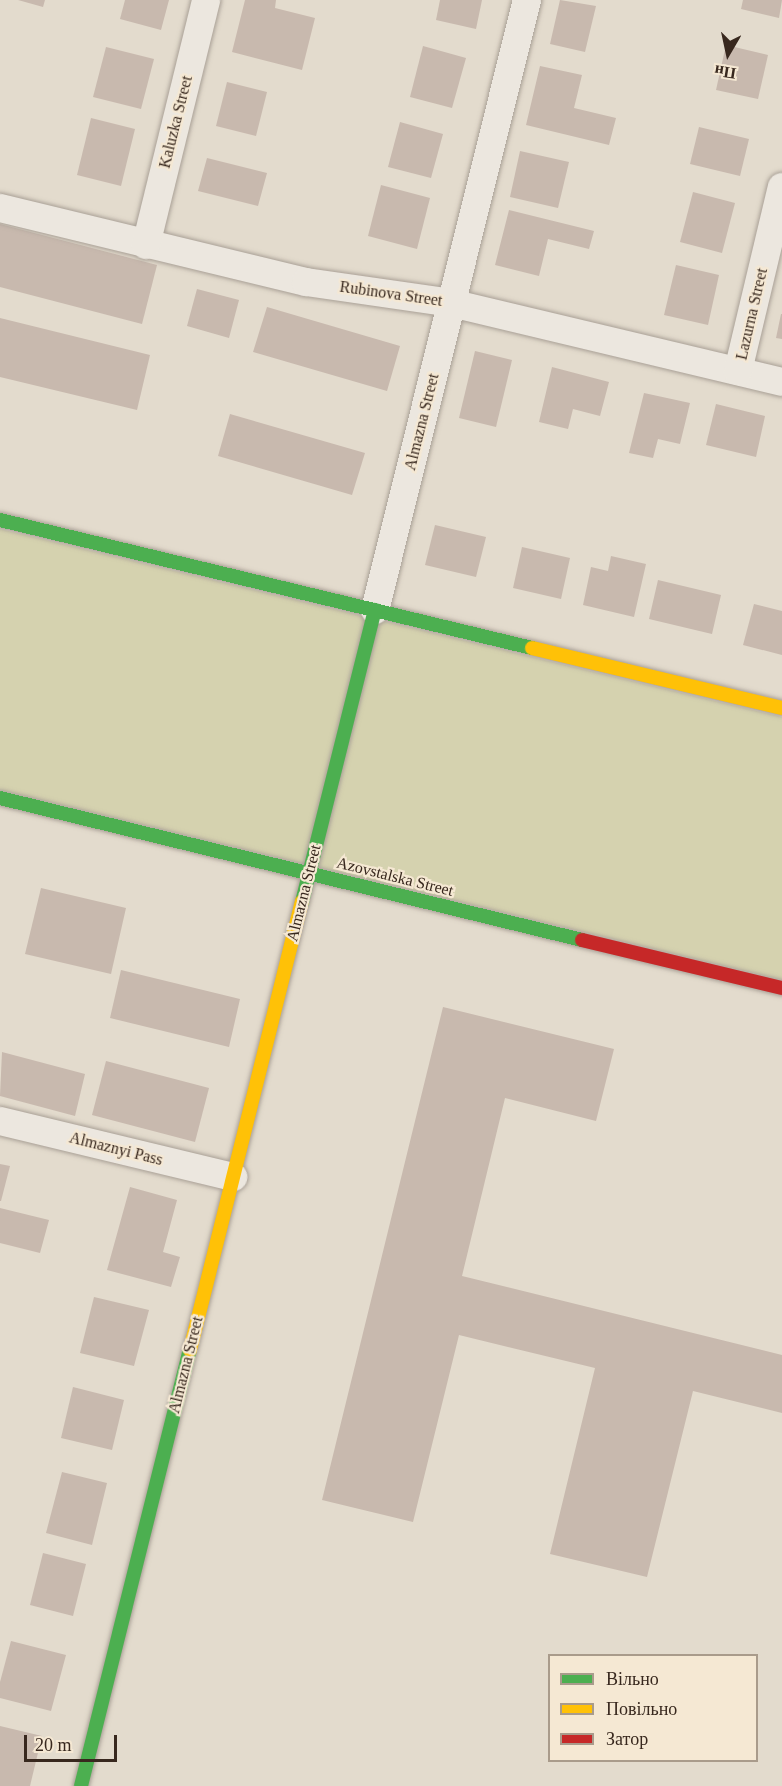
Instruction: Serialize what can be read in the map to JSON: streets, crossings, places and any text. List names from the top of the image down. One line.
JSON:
{"streets":{"street":["Kaluzka Street","Rubinova Street","Lazurna Street","Almazna Street","Azovstalska Street","Almaznyi Pass"]},"crossings":[["Kaluzka Street","Rubinova Street"],["Rubinova Street","Lazurna Street"],["Rubinova Street","Almazna Street"],["Almazna Street","Azovstalska Street"],["Almazna Street","Almaznyi Pass"]],"legend":["Вільно","Повільно","Затор"],"scale_bar":"20 m","north":"bottom"}
